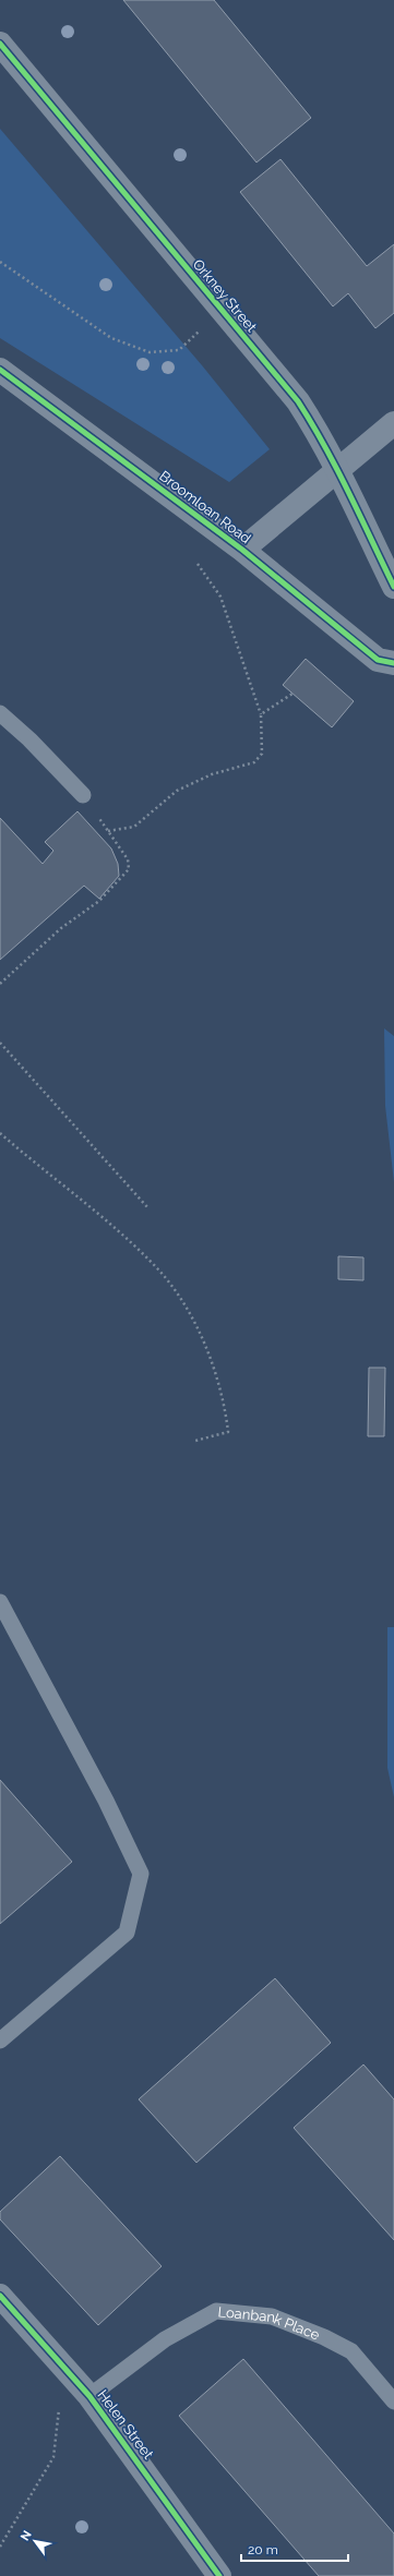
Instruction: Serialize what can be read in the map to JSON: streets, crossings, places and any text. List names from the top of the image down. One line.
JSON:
{"streets":{"street":["Orkney Street","Broomloan Road","Helen Street"],"lane":["Loanbank Place"]},"crossings":[["Loanbank Place","Helen Street"]],"scale_bar":"20 m","north":"top left"}
